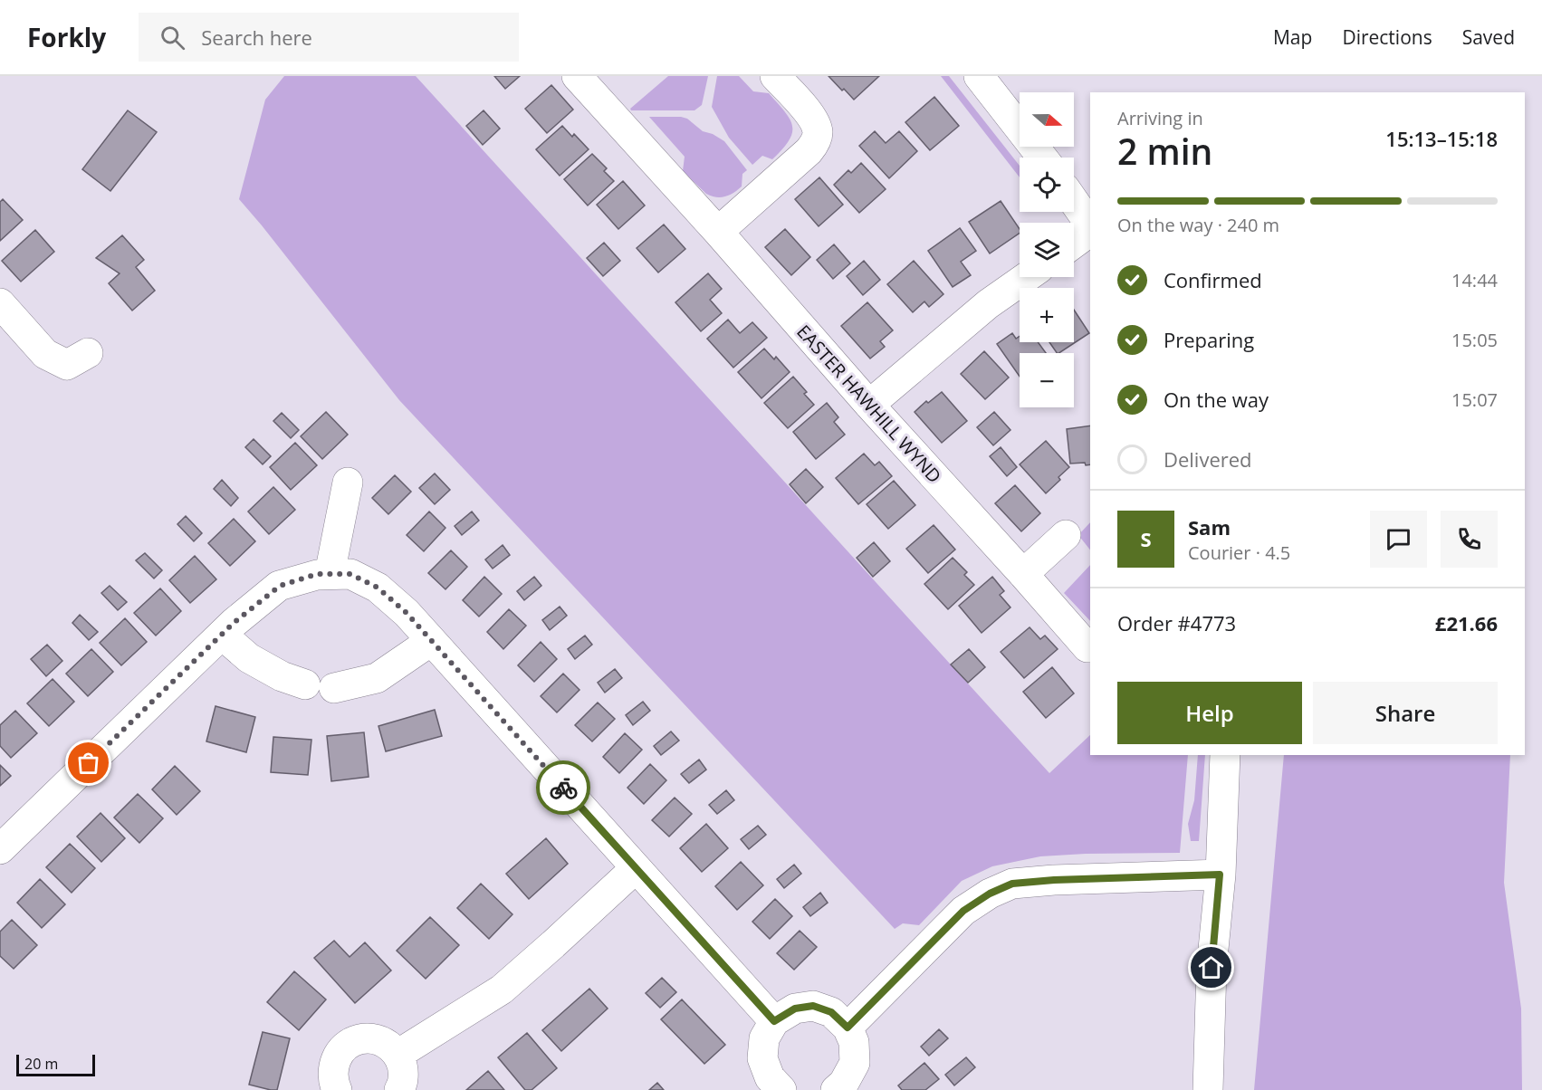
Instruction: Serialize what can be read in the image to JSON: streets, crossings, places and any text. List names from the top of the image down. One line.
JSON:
{"streets":{"street":["EASTER HAWHILL WYND"]},"scale_bar":"20 m","north":"right","page":{"header":"Forkly","search":"Search here","nav":["Map","Directions","Saved"],"map_buttons":["+","−"],"heading":["2 min","Arriving in","15:13–15:18"],"panel":["Sam","Courier · 4.5","Order #4773","£21.66"],"bar":"On the way · 240 m","list":[["Confirmed","14:44"],["Preparing","15:05"],["On the way","15:07"],"Delivered"],"round":"S","buttons":["Help","Share"],"scale":"20 m"}}
